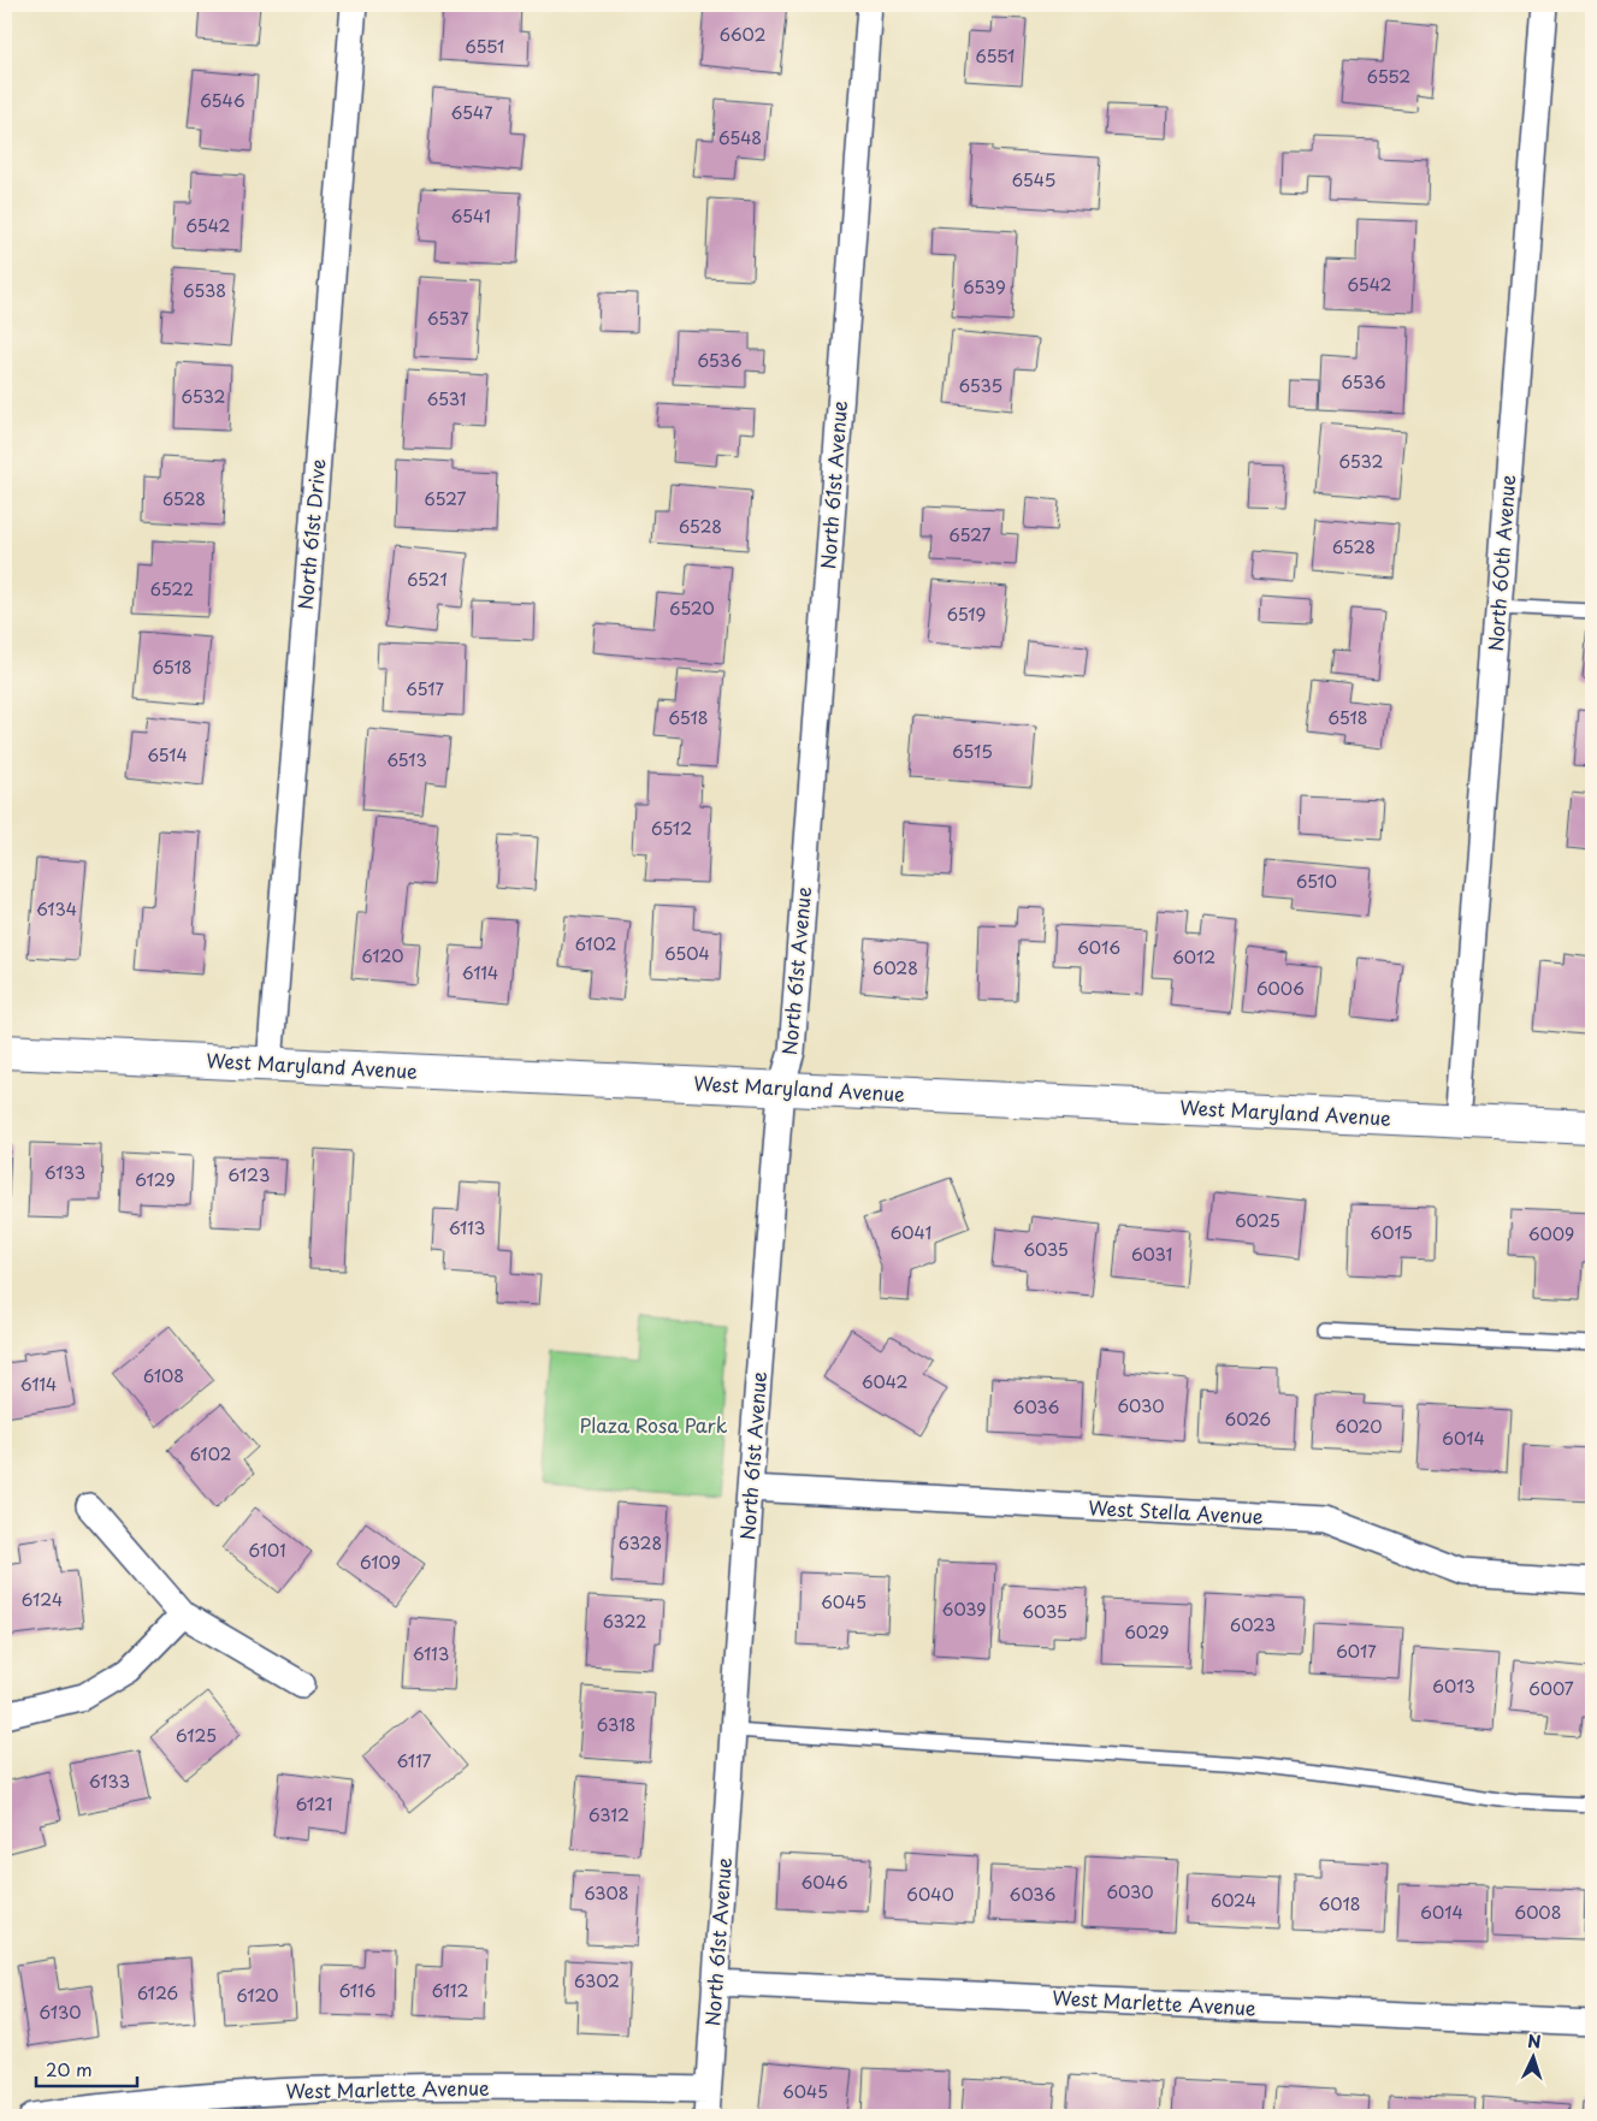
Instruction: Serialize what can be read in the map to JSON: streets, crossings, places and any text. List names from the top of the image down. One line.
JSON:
{"streets":{"street":["North 61st Avenue","North 61st Drive","North 60th Avenue","West Maryland Avenue","West Stella Avenue","West Marlette Avenue"]},"crossings":[["North 61st Avenue","West Maryland Avenue"],["North 61st Avenue","West Stella Avenue"],["North 61st Avenue","West Marlette Avenue"],["North 61st Drive","West Maryland Avenue"],["North 60th Avenue","West Maryland Avenue"]],"parks":["Plaza Rosa Park"],"house_numbers":["6602","6551","6551","6552","6546","6547","6548","6545","6541","6542","6542","6539","6538","6537","6536","6536","6535","6532","6531","6532","6528","6527","6528","6527","6528","6521","6522","6520","6519","6518","6517","6518","6518","6515","6514","6513","6512","6510","6134","6102","6016","6504","6120","6012","6028","6114","6006","6133","6123","6129","6025","6113","6041","6015","6009","6035","6031","6108","6042","6114","6030","6036","6026","6020","6014","6102","6328","6101","6109","6124","6045","6039","6035","6322","6023","6029","6017","6113","6013","6007","6318","6125","6117","6133","6121","6312","6046","6030","6308","6040","6036","6024","6018","6014","6008","6302","6116","6112","6126","6120","6130","6045"],"scale_bar":"20 m","north":"top"}
